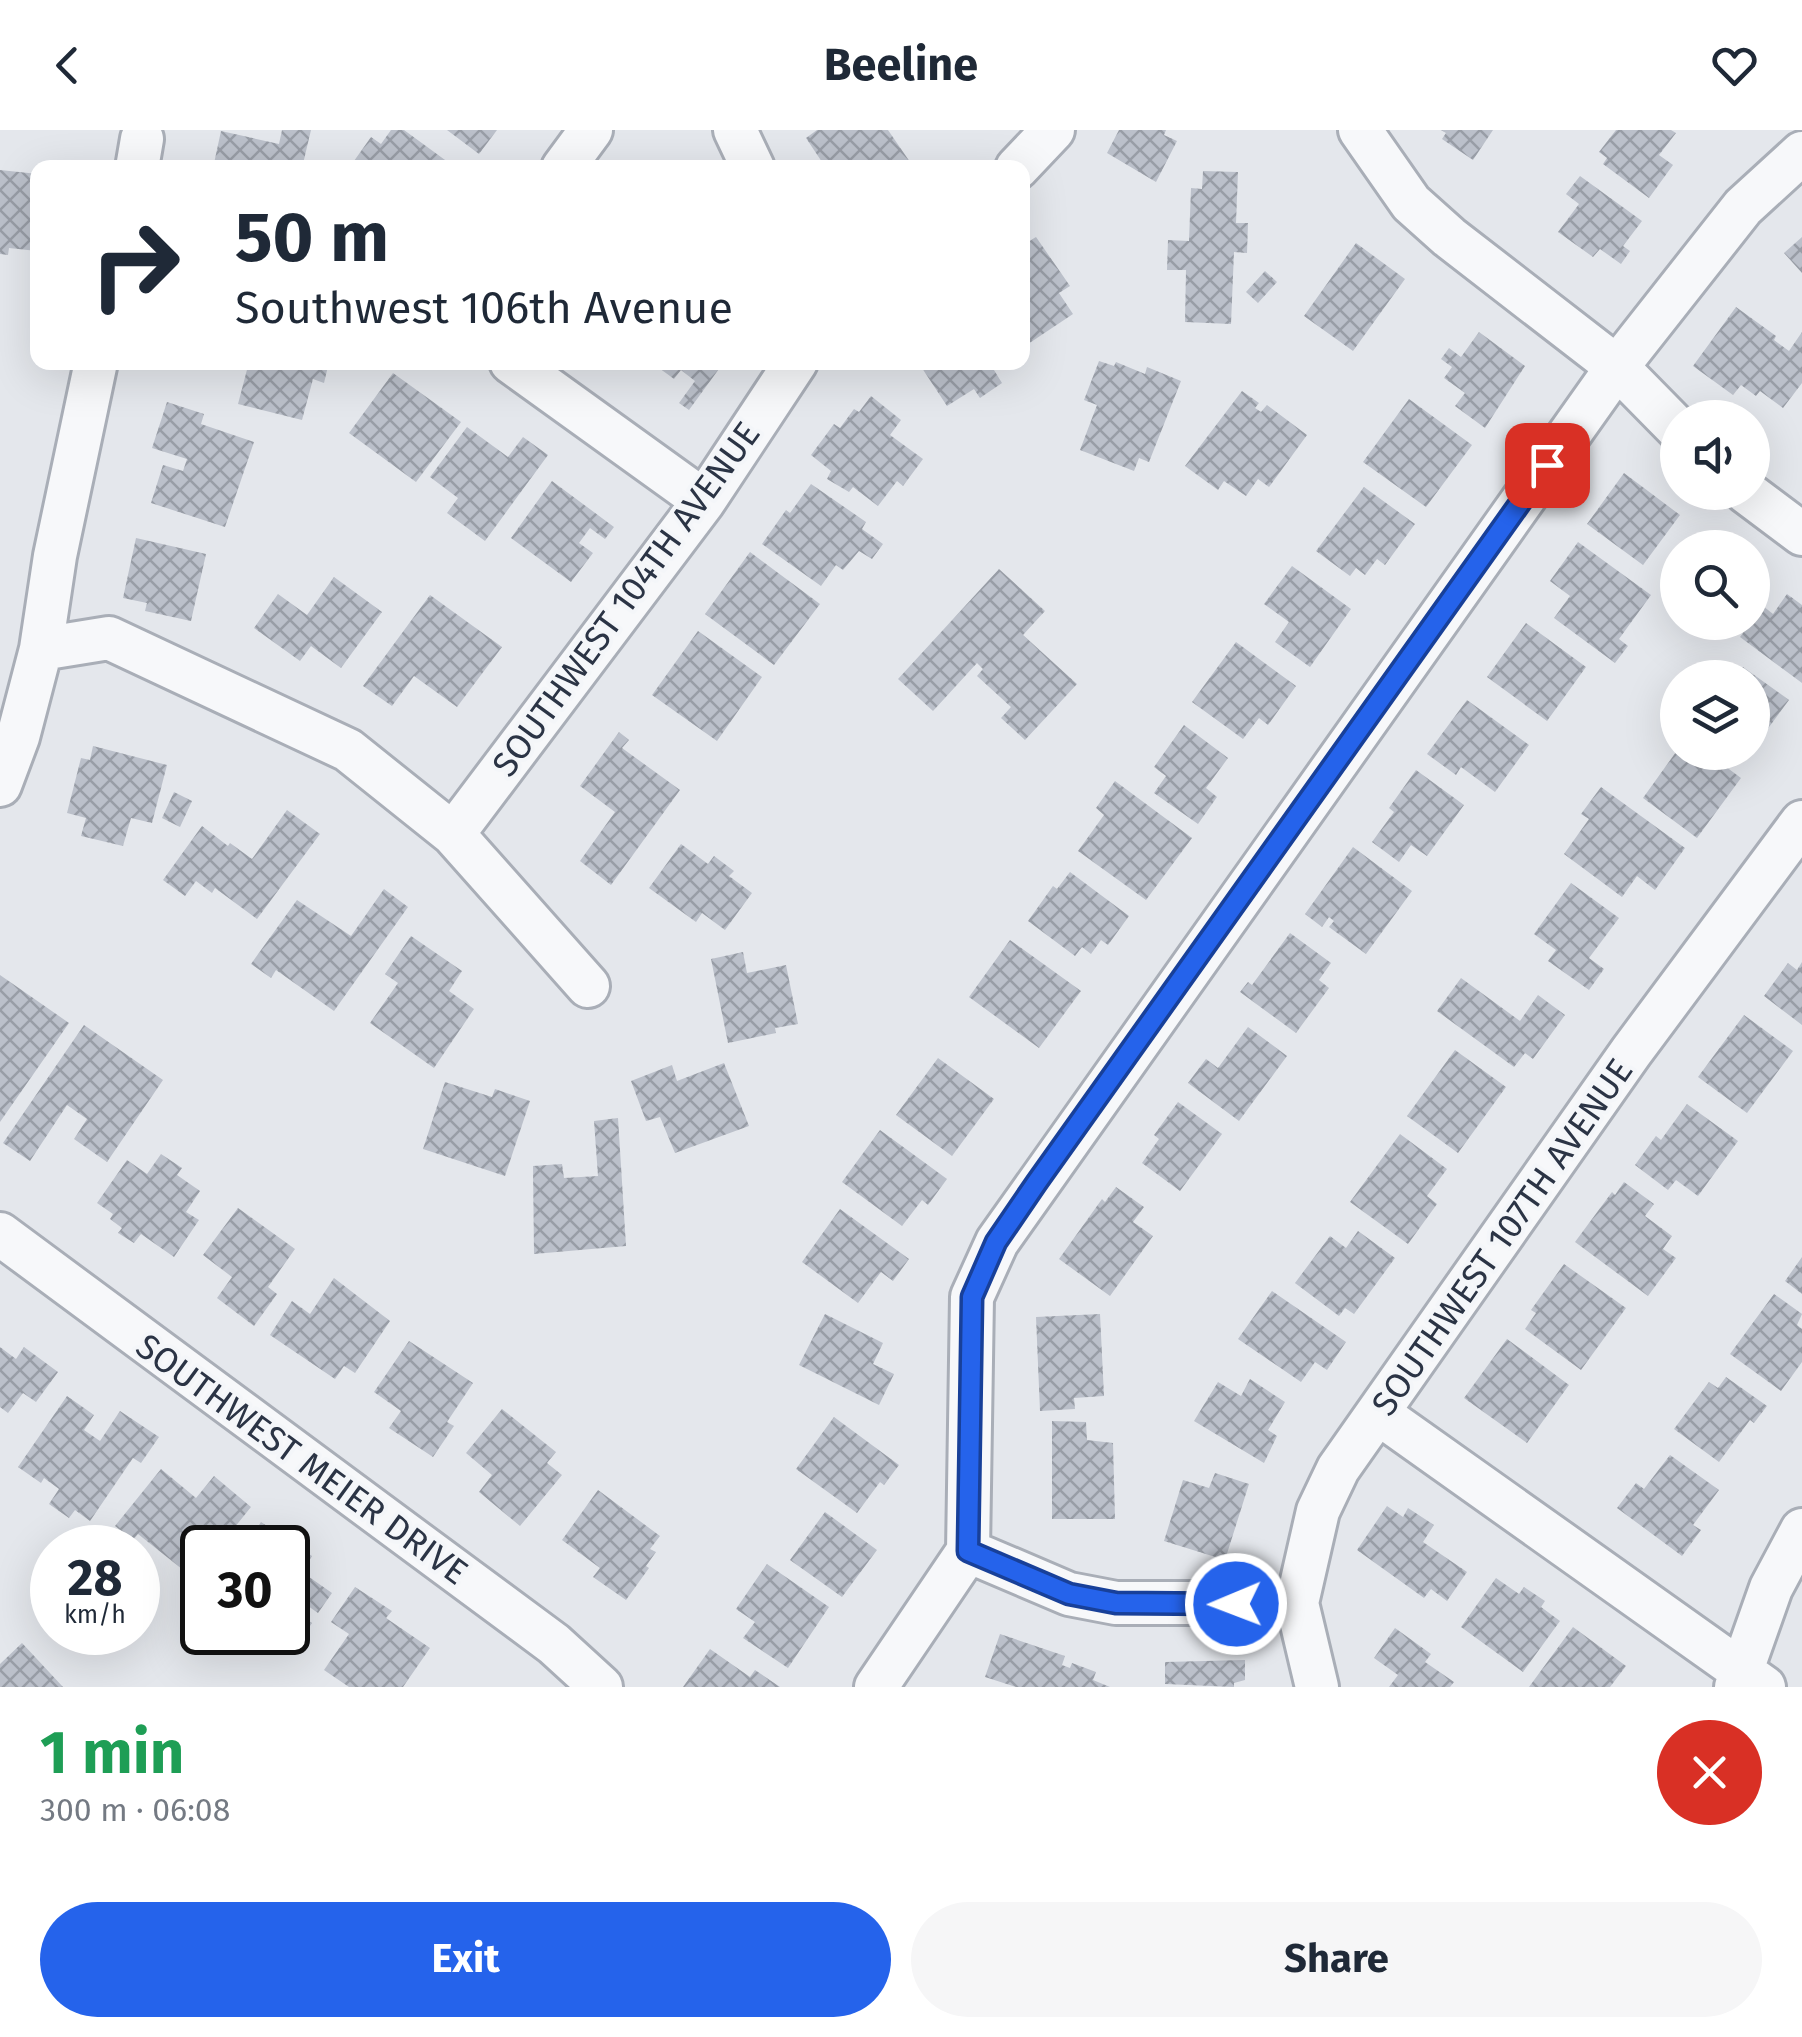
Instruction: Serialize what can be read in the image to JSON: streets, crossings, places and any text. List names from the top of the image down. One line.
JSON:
{"streets":{"street":["SOUTHWEST 104TH AVENUE","SOUTHWEST 107TH AVENUE","SOUTHWEST MEIER DRIVE"]},"page":{"header":"Beeline","turn":["50 m","Southwest 106th Avenue"],"speed":"28 km/h","limit":"30","heading":["1 min","300 m · 06:08"],"buttons":["Exit","Share"]}}
